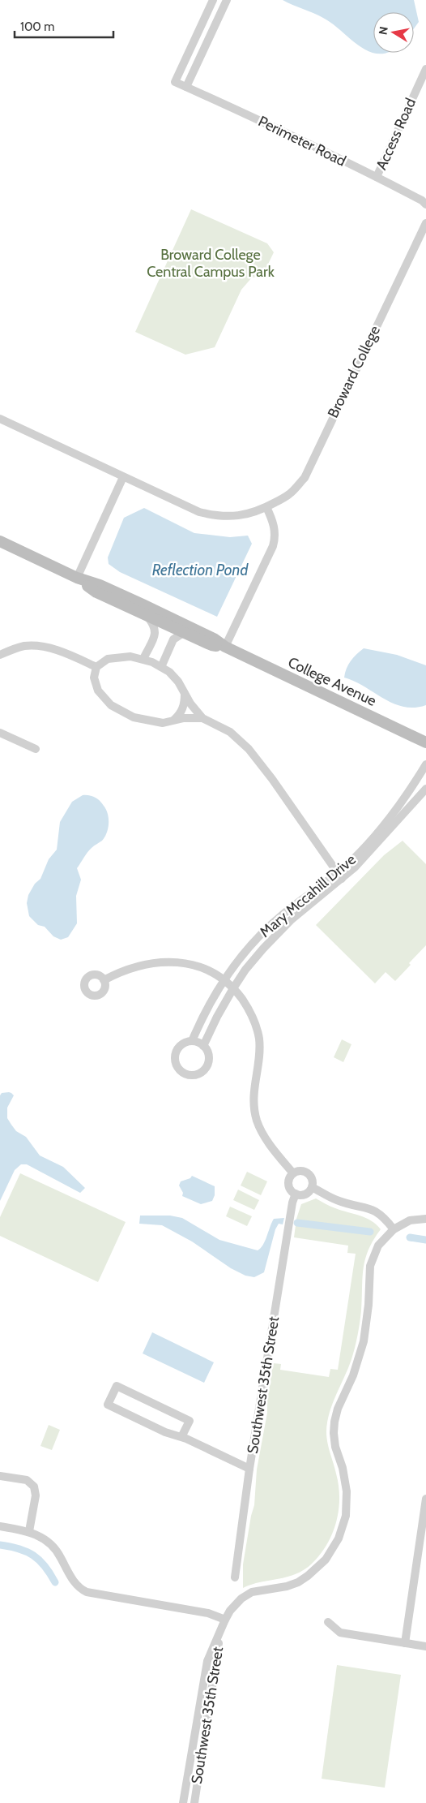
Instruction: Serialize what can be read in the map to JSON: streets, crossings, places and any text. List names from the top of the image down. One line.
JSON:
{"streets":{"street":["Access Road","Perimeter Road","Broward College","College Avenue","Mary Mccahill Drive","Southwest 35th Street"]},"crossings":[["Access Road","Perimeter Road"]],"water":["Reflection Pond"],"parks":["Broward College Central Campus Park"],"scale_bar":"100 m","north":"left"}
